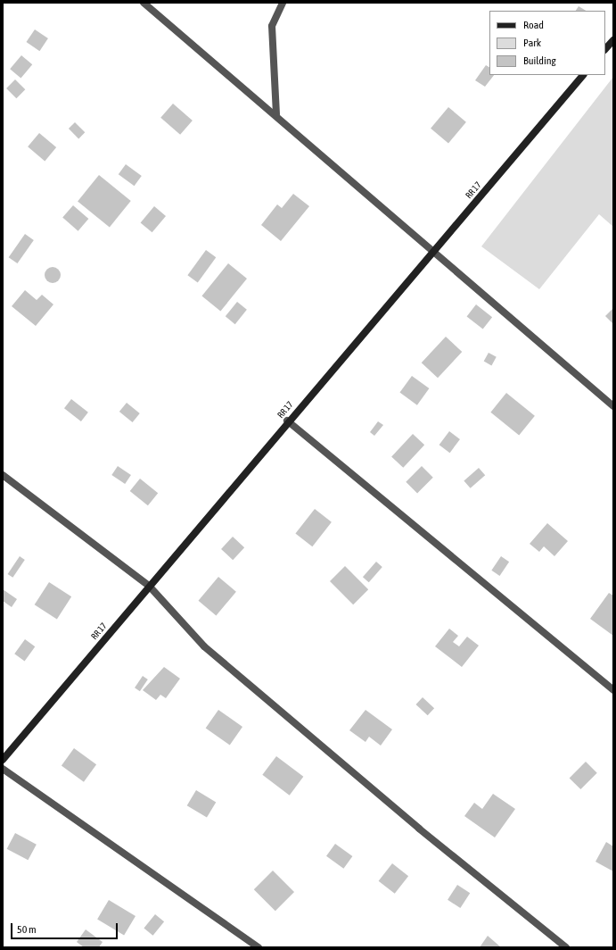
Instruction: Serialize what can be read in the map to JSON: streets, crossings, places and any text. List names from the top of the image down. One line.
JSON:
{"streets":{"main road":["RR 17"]},"legend":["Road","Park","Building"],"scale_bar":"50 m"}
